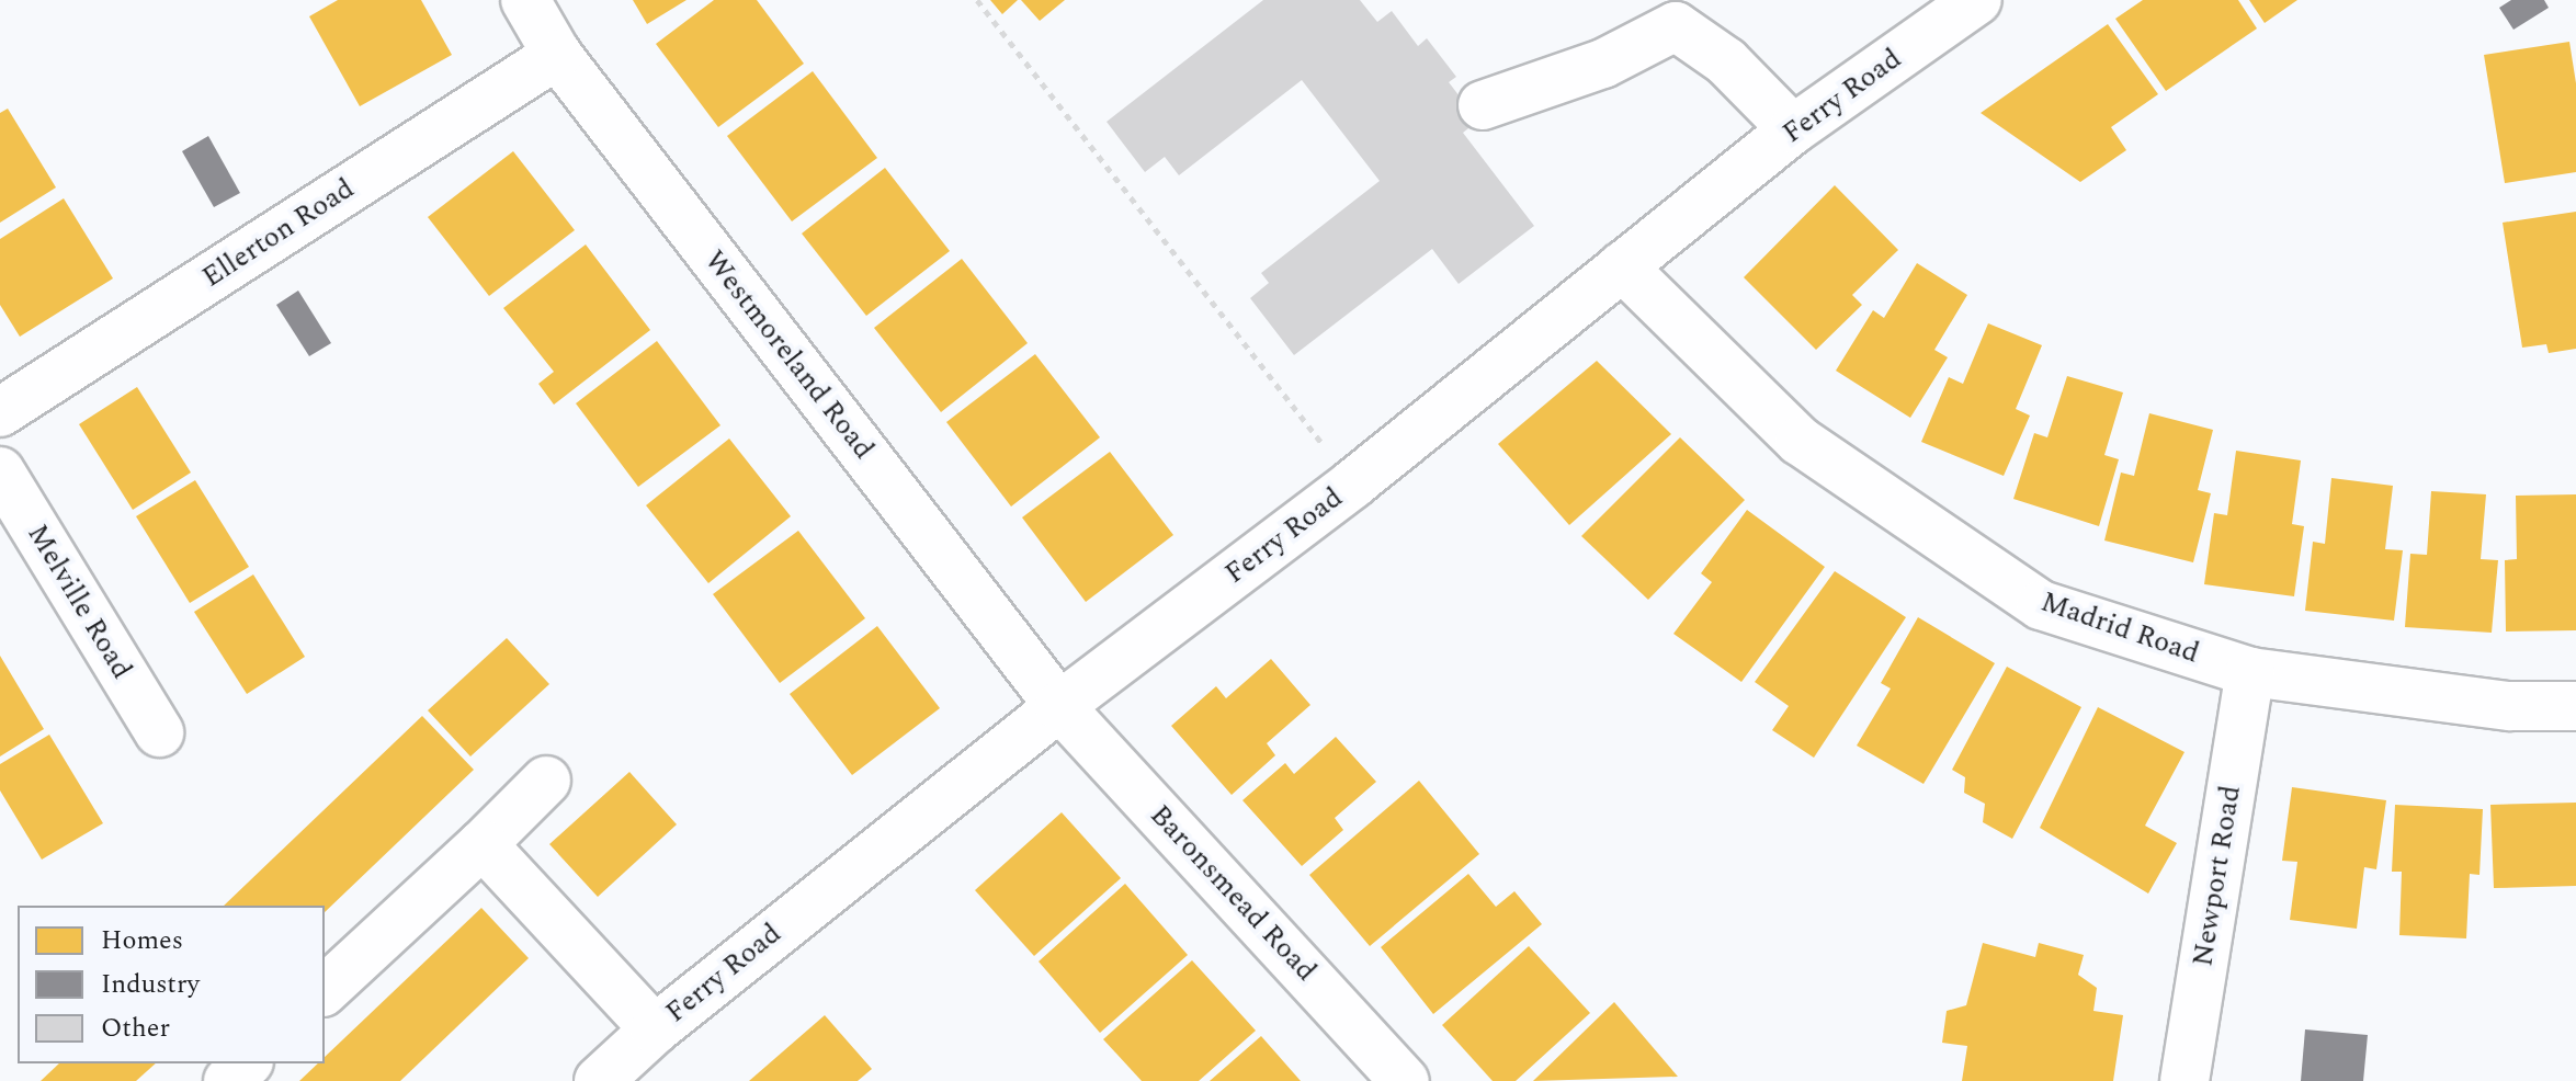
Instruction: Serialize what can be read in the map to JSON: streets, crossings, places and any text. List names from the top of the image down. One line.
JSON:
{"streets":{"street":["Ferry Road","Ellerton Road","Westmoreland Road","Melville Road","Madrid Road","Newport Road","Baronsmead Road"]},"crossings":[["Ferry Road","Westmoreland Road"],["Ferry Road","Madrid Road"],["Ferry Road","Baronsmead Road"],["Ellerton Road","Westmoreland Road"],["Westmoreland Road","Baronsmead Road"],["Madrid Road","Newport Road"]],"legend":["Homes","Industry","Other"]}
